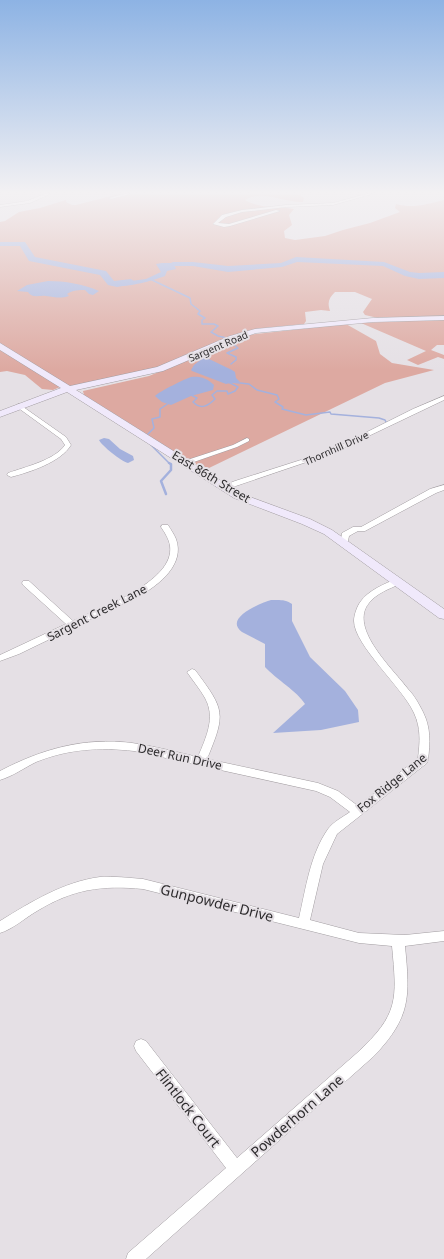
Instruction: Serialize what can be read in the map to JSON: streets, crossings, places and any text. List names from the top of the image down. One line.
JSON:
{"streets":{"street":["Sargent Road","Thornhill Drive","East 86th Street","Sargent Creek Lane","Deer Run Drive","Fox Ridge Lane","Gunpowder Drive","Flintlock Court","Powderhorn Lane"]},"crossings":[["Sargent Road","East 86th Street"],["Thornhill Drive","East 86th Street"],["Deer Run Drive","Fox Ridge Lane"],["Fox Ridge Lane","Gunpowder Drive"],["Gunpowder Drive","Powderhorn Lane"],["Flintlock Court","Powderhorn Lane"]]}
